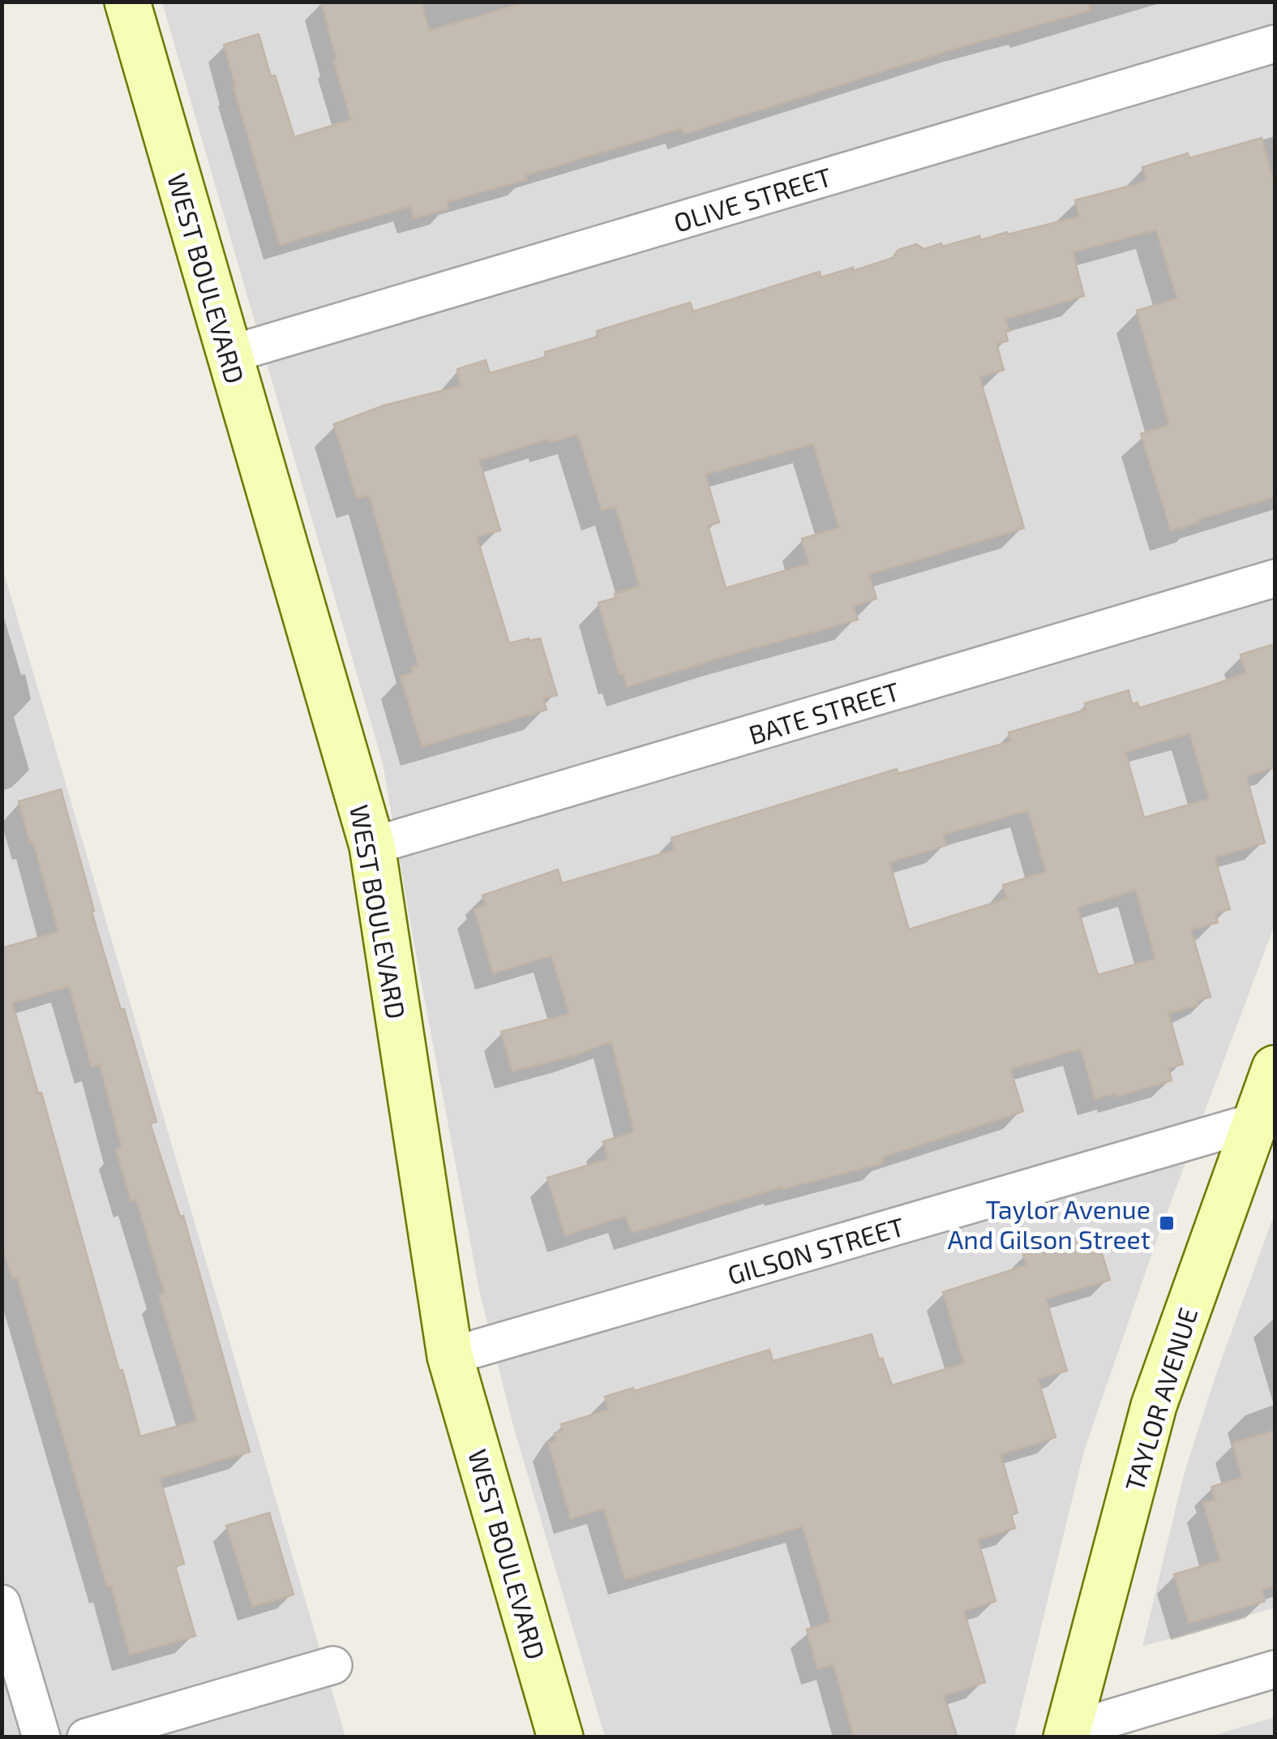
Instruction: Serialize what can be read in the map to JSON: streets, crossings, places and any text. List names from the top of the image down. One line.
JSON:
{"streets":{"street":["OLIVE STREET","WEST BOULEVARD","BATE STREET","GILSON STREET","TAYLOR AVENUE"]},"crossings":[["OLIVE STREET","WEST BOULEVARD"],["WEST BOULEVARD","BATE STREET"],["WEST BOULEVARD","GILSON STREET"],["GILSON STREET","TAYLOR AVENUE"]],"places":{"transit":["Taylor Avenue And Gilson Street"]}}
